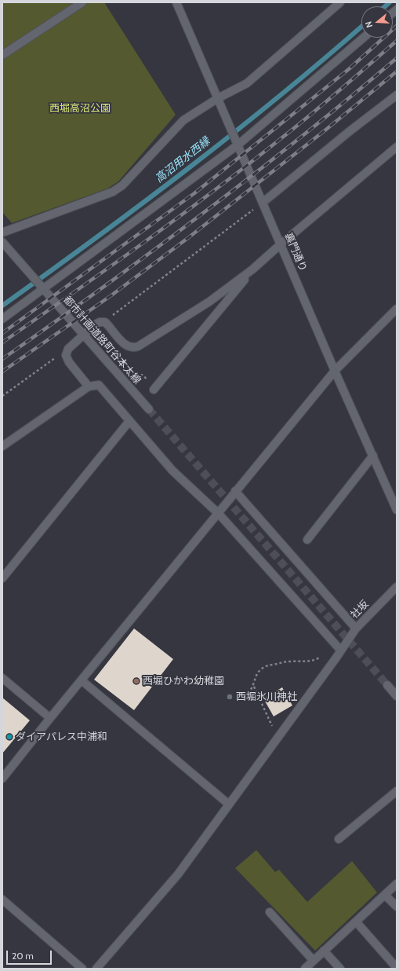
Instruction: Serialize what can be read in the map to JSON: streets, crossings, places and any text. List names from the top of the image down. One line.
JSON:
{"streets":{"street":["裏門通り","都市計画道路町谷本太線","社坂"]},"water":["高沼用水西縁"],"parks":["西堀高沼公園"],"places":["西堀ひかわ幼稚園","西堀氷川神社","ダイアパレス中浦和"],"scale_bar":"20 m","north":"left"}
